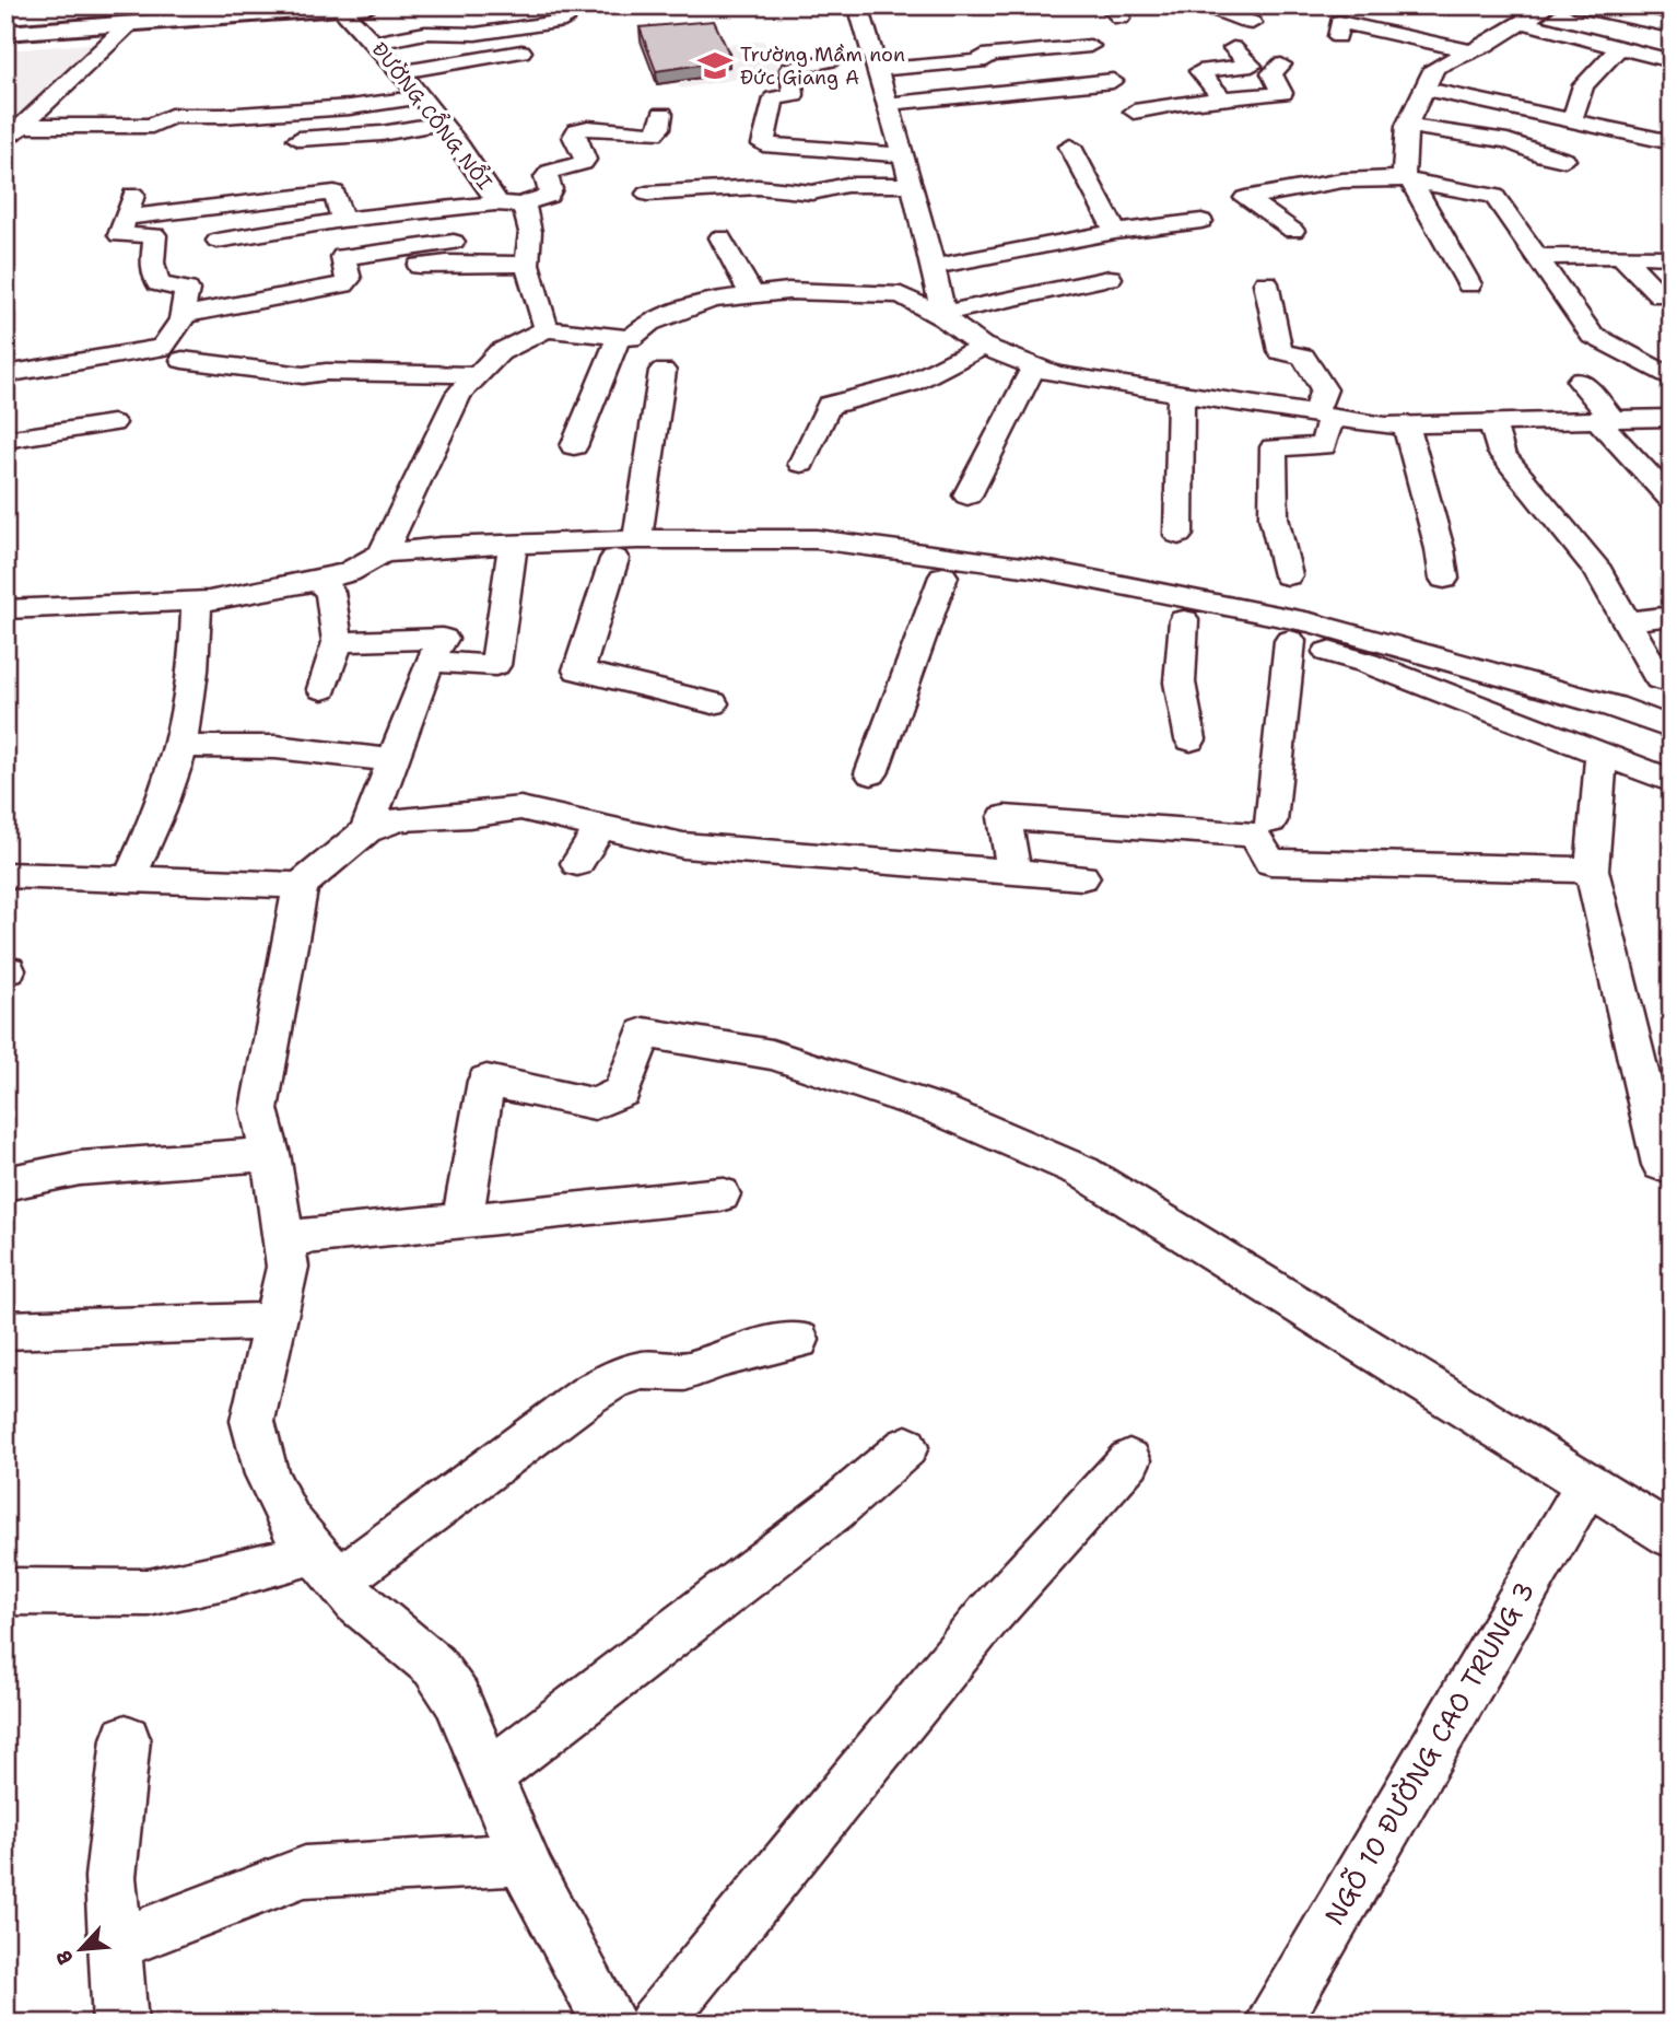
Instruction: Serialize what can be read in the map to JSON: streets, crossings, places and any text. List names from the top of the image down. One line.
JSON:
{"streets":{"street":["ĐƯỜNG CỔNG NỔI","NGÕ 10 ĐƯỜNG CAO TRUNG 3"]},"places":{"school or university":["Trường Mầm non Đức Giang A"]},"north":"bottom left"}
